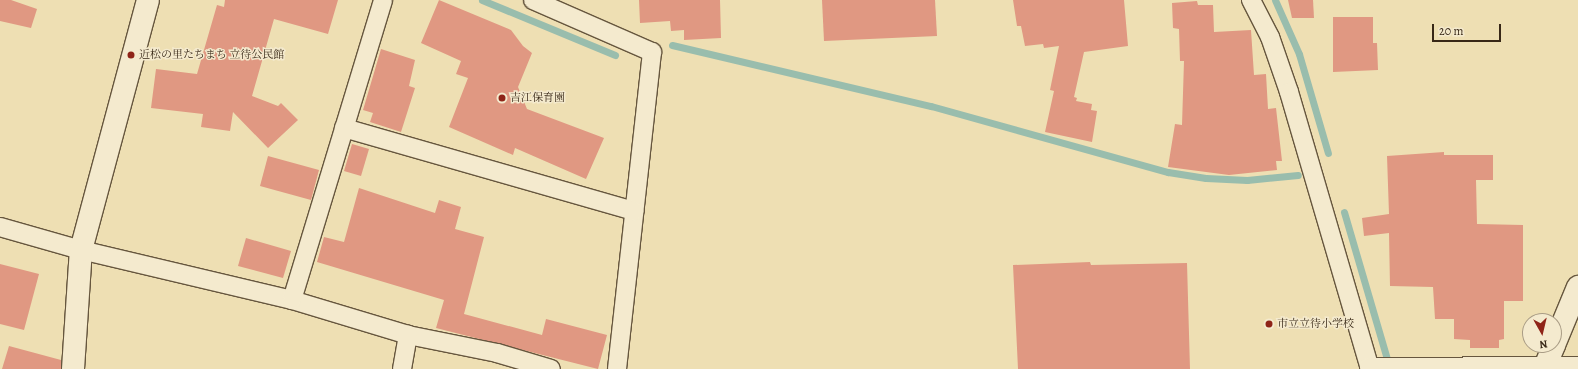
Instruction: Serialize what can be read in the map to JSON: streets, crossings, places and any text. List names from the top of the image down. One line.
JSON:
{"places":["近松の里たちまち 立待公民館","吉江保育園","市立立待小学校"],"scale_bar":"20 m","north":"bottom"}
